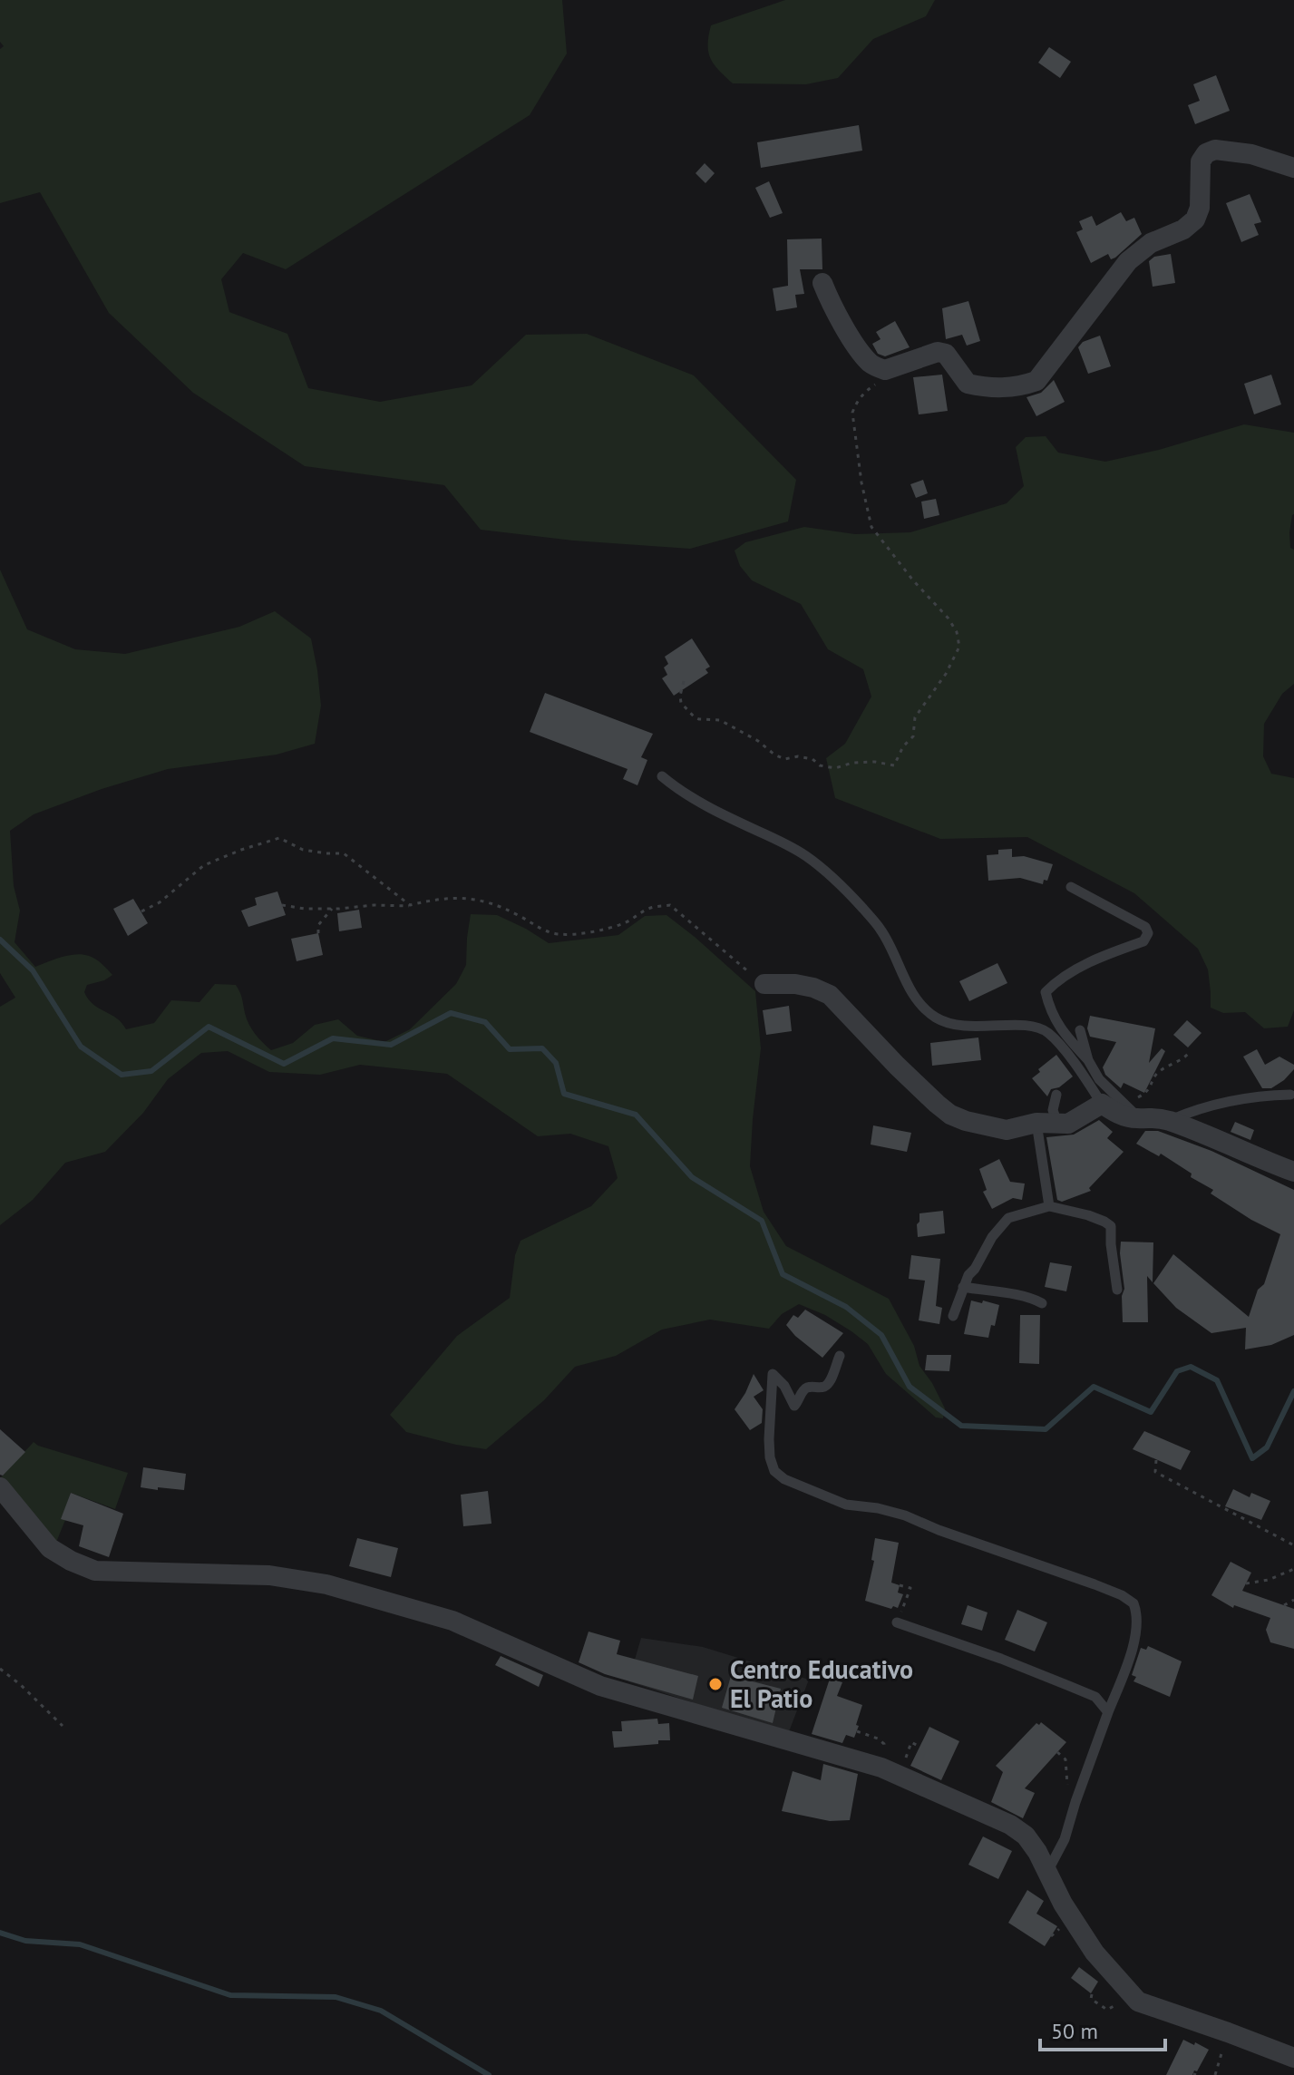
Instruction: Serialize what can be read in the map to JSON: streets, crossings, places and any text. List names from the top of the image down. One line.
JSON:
{"places":["Centro Educativo El Patio"],"scale_bar":"50 m"}
